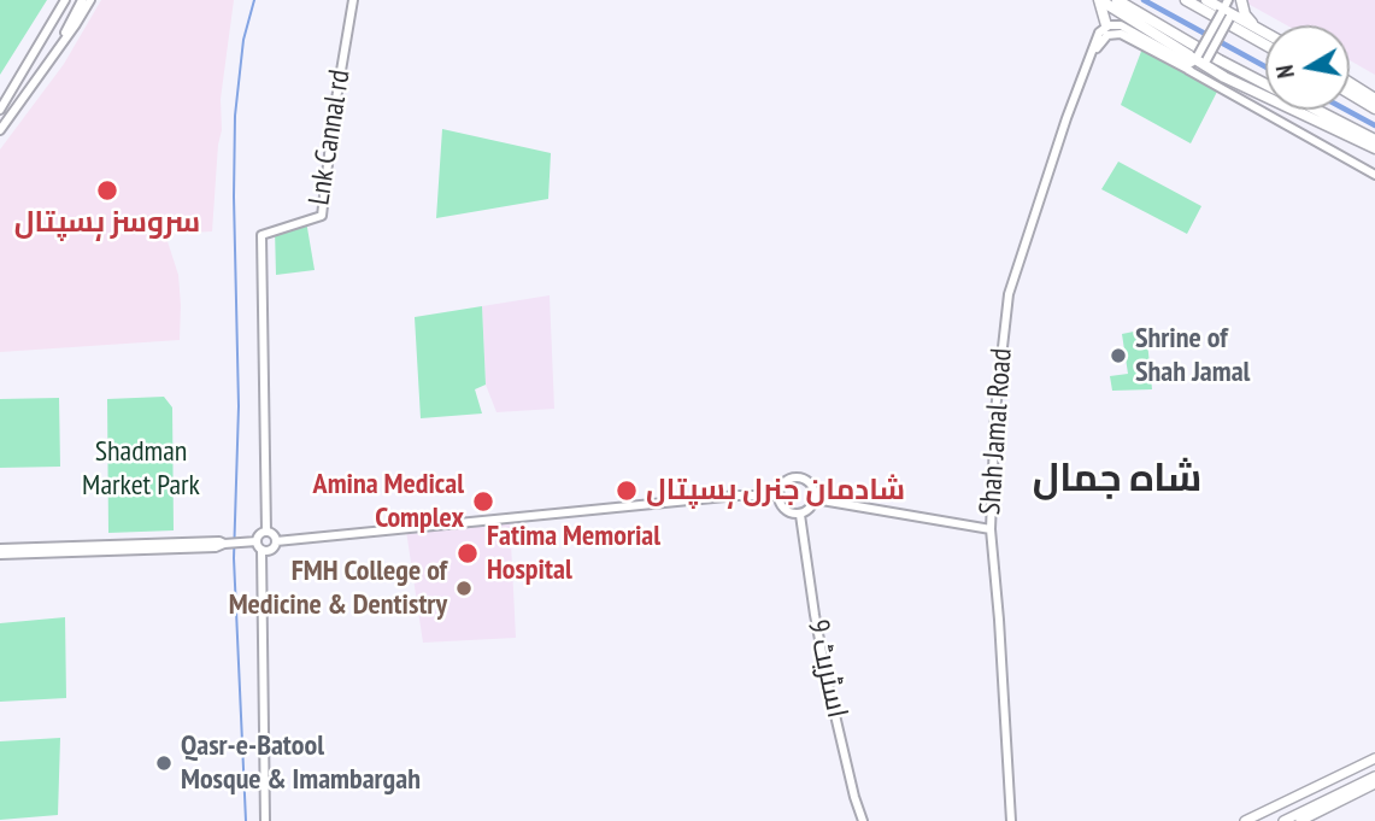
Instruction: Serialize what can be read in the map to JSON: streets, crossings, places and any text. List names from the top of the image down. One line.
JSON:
{"streets":{"main road":["Lnk Cannal rd","Shah Jamal Road","اسٹریٹ 9"]},"districts":["شاہ جمال"],"parks":["Shadman Market Park"],"places":["سروسز ہسپتال","Shrine of Shah Jamal","شادمان جنرل ہسپتال","Amina Medical Complex","Fatima Memorial Hospital","FMH College of Medicine & Dentistry","Qasr-e-Batool Mosque & Imambargah"],"north":"left"}
